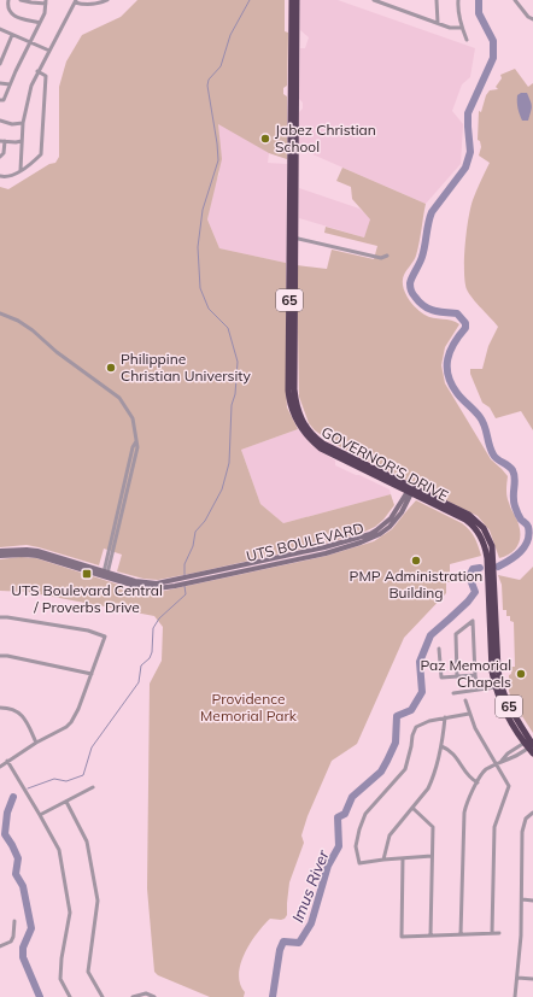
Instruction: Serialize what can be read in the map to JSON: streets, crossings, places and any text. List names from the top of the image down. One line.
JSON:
{"streets":{"highway":["65","GOVERNOR'S DRIVE"],"main road":["UTS BOULEVARD"]},"crossings":[["GOVERNOR'S DRIVE","UTS BOULEVARD"]],"water":["Imus River"],"parks":["Providence Memorial Park"],"places":{"other":["Jabez Christian School","Philippine Christian University","PMP Administration Building","Paz Memorial Chapels"],"transit":["UTS Boulevard Central / Proverbs Drive"]}}
